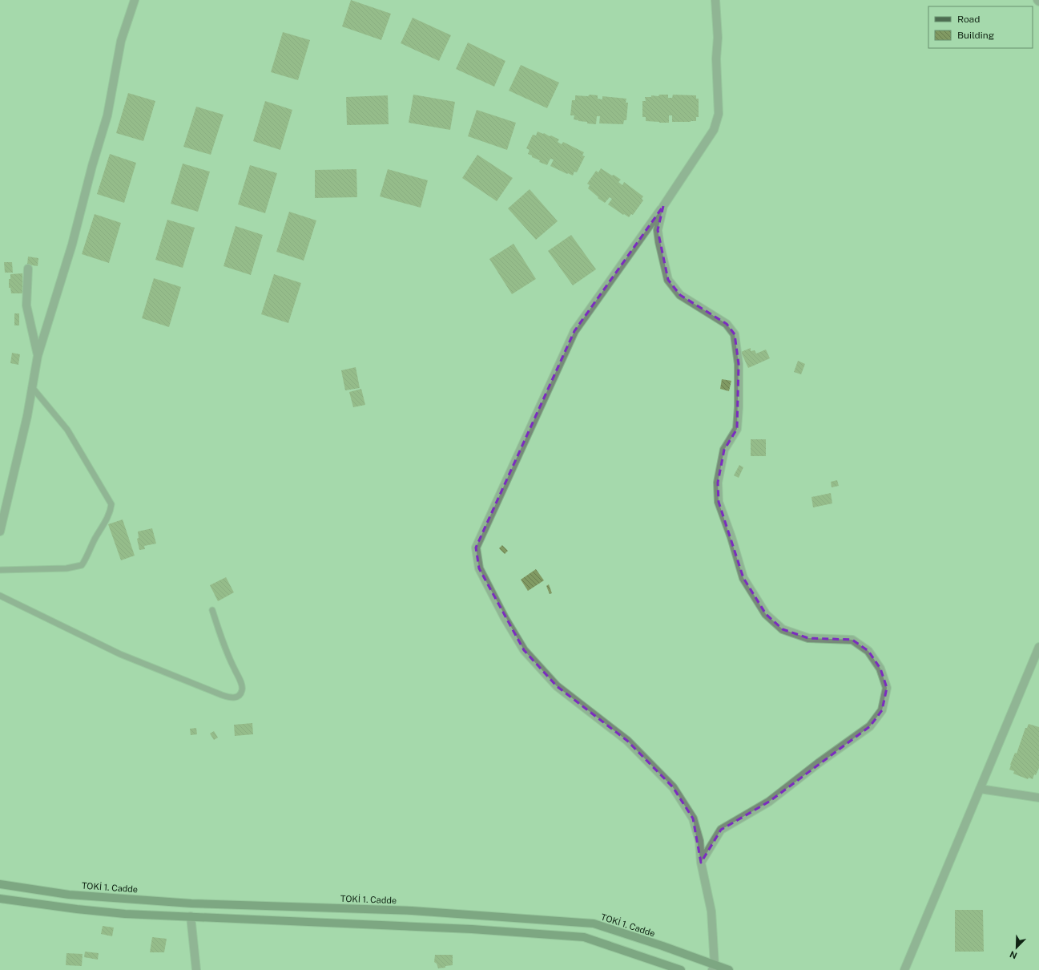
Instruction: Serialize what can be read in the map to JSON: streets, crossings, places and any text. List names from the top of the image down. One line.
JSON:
{"streets":{"main road":["TOKİ 1. Cadde"]},"legend":["Road","Building"],"north":"bottom left"}
